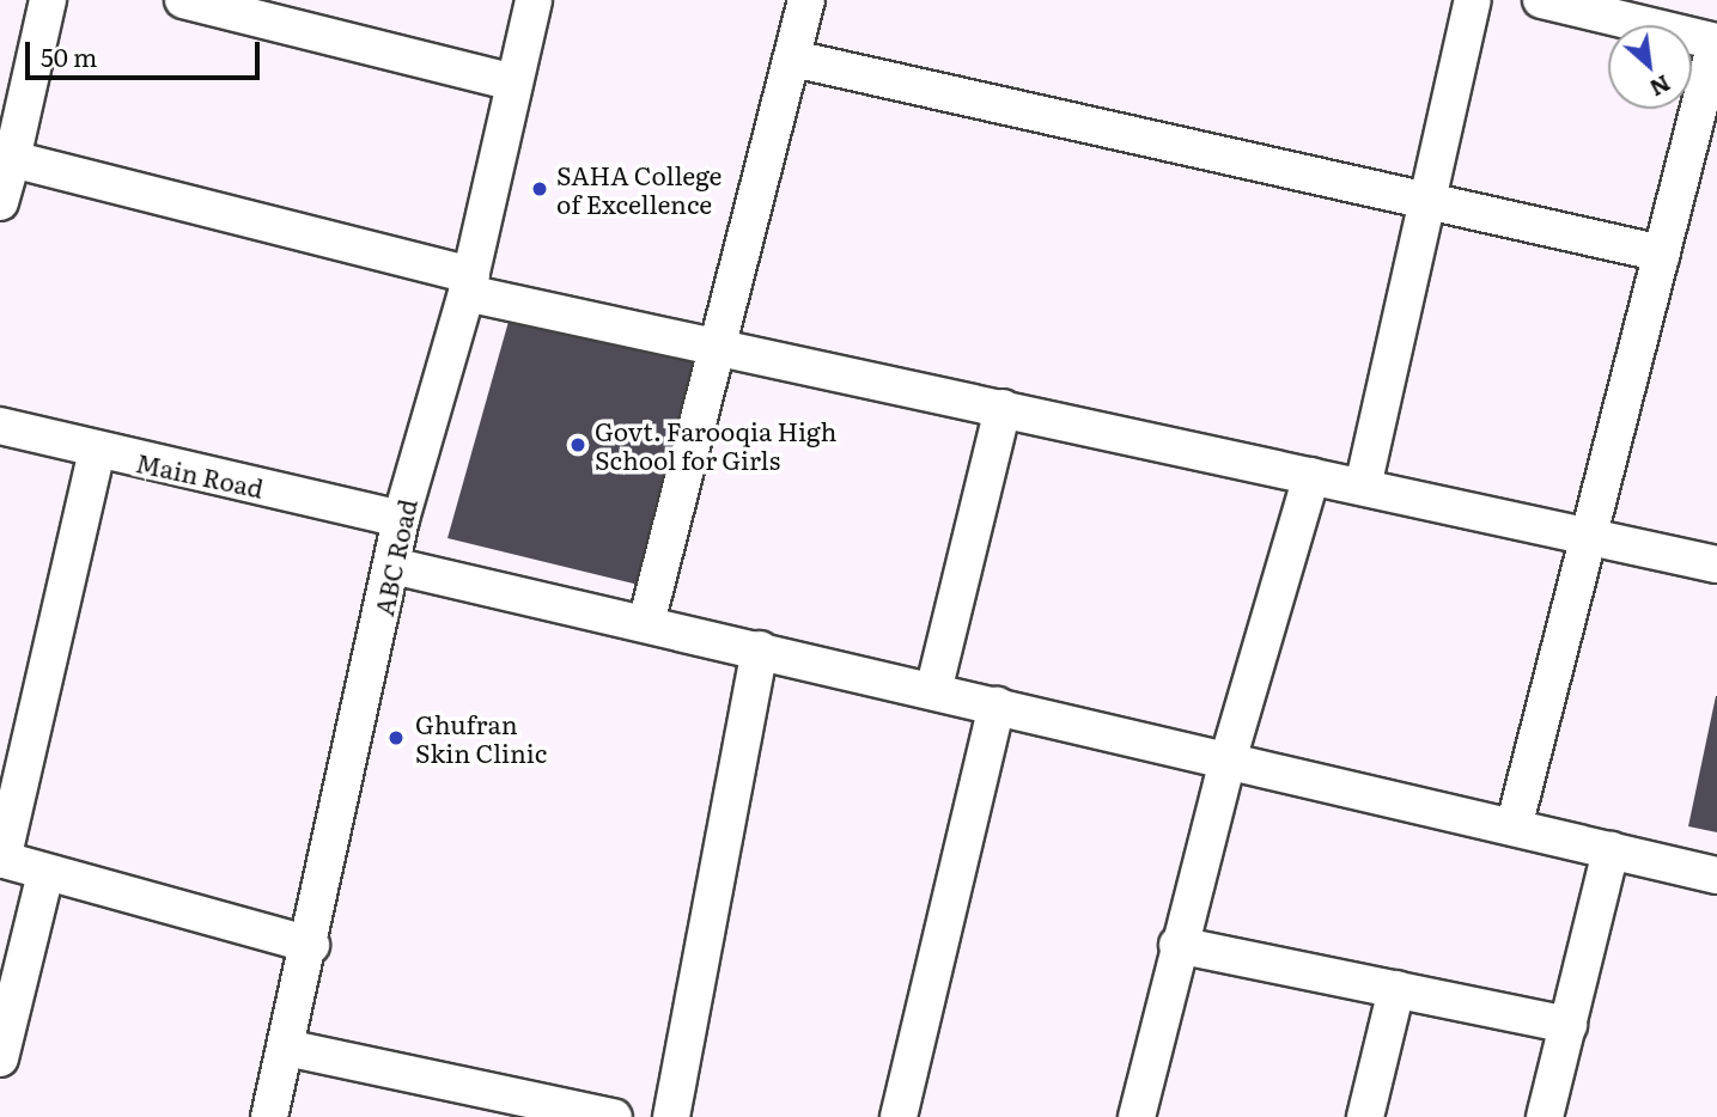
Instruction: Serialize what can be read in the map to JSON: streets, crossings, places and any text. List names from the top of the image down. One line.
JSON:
{"streets":{"street":["Main Road","ABC Road"]},"crossings":[["Main Road","ABC Road"]],"places":["SAHA College of Excellence","Govt. Farooqia High School for Girls","Ghufran Skin Clinic"],"scale_bar":"50 m","north":"bottom right"}
